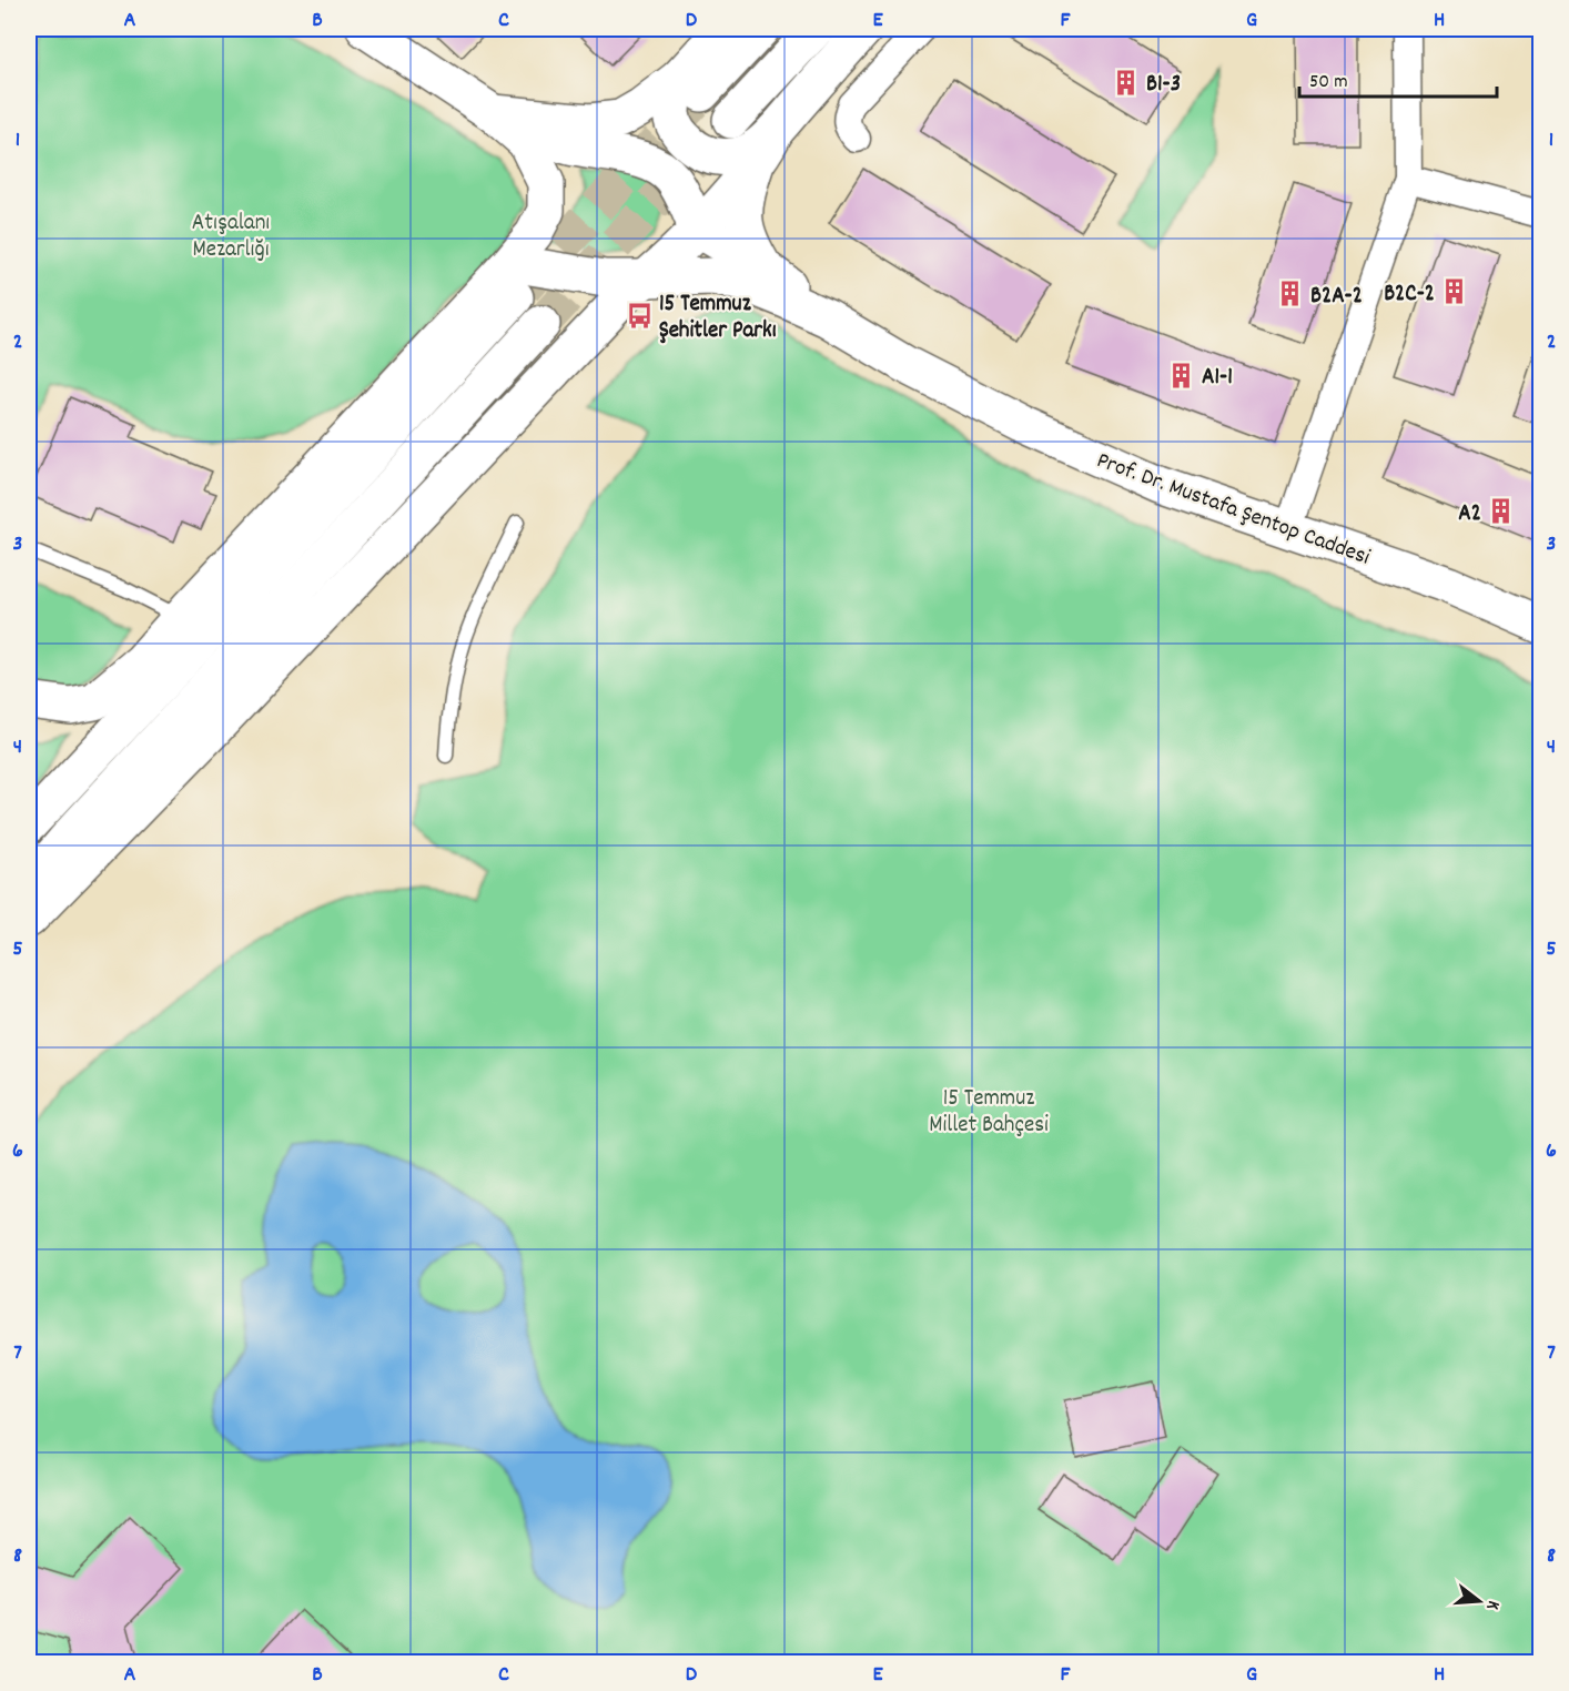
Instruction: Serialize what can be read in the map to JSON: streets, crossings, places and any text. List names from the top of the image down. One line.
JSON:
{"streets":{"main road":["Prof. Dr. Mustafa Şentop Caddesi"]},"parks":["Atışalanı Mezarlığı","15 Temmuz Millet Bahçesi"],"places":{"building":["B1-3","B2C-2","B2A-2","A1-1","A2"],"bus stop":["15 Temmuz Şehitler Parkı"]},"scale_bar":"50 m","north":"right","grid":{"columns":["A","B","C","D","E","F","G","H"],"rows":["1","2","3","4","5","6","7","8"]}}
